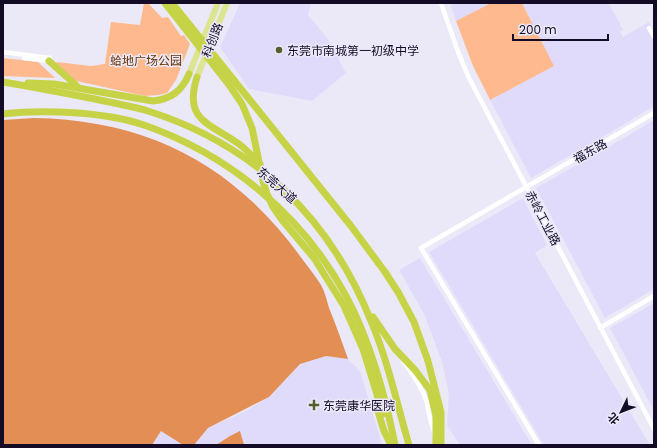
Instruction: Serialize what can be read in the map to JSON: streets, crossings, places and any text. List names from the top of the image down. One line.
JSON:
{"streets":{"highway":["东莞大道"],"main road":["科创路"],"street":["福东路","赤岭工业路"]},"crossings":[["福东路","赤岭工业路"]],"parks":["蛤地广场公园"],"places":{"other":["东莞市南城第一初级中学"],"health":["东莞康华医院"]},"scale_bar":"200 m","north":"bottom left"}
